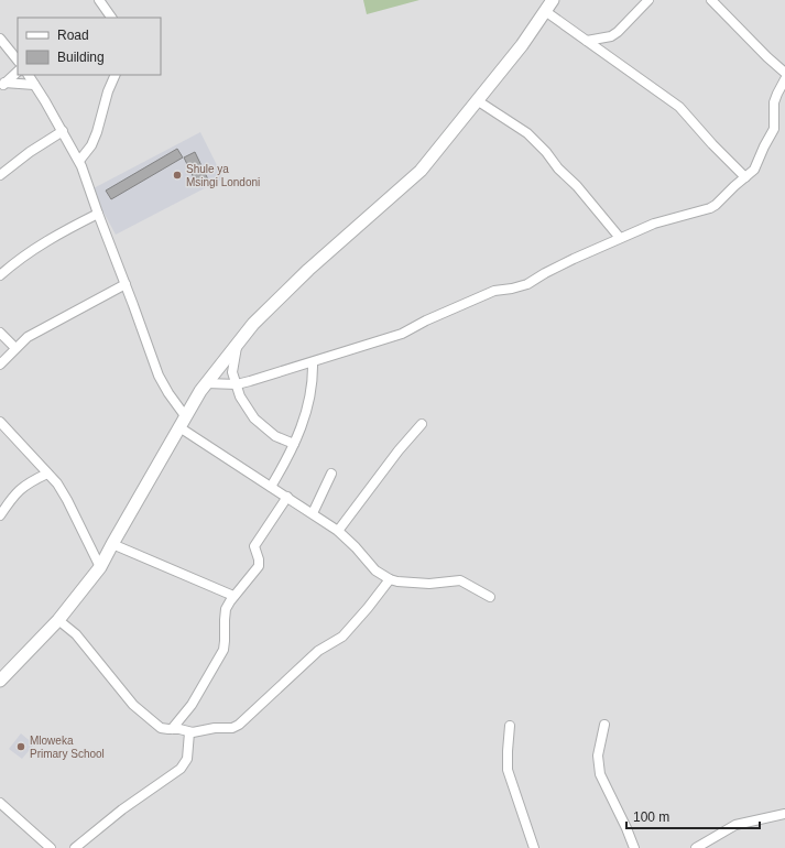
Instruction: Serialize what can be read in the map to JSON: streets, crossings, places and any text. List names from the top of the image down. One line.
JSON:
{"places":["Shule ya Msingi Londoni","Mloweka Primary School"],"legend":["Road","Building"],"scale_bar":"100 m"}
